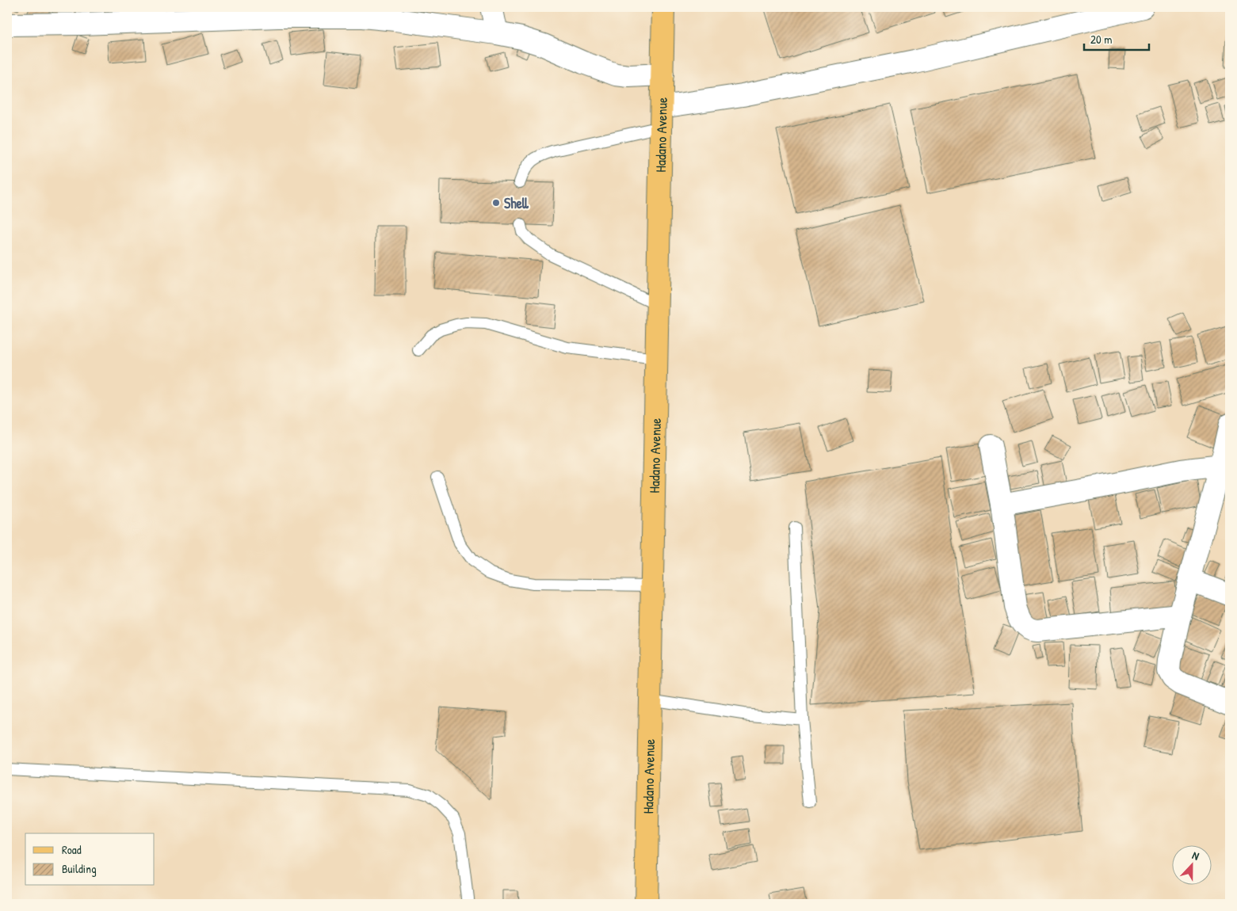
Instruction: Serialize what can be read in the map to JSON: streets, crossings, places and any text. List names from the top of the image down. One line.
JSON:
{"streets":{"main road":["Hadano Avenue"]},"places":["Shell"],"legend":["Road","Building"],"scale_bar":"20 m","north":"top"}
